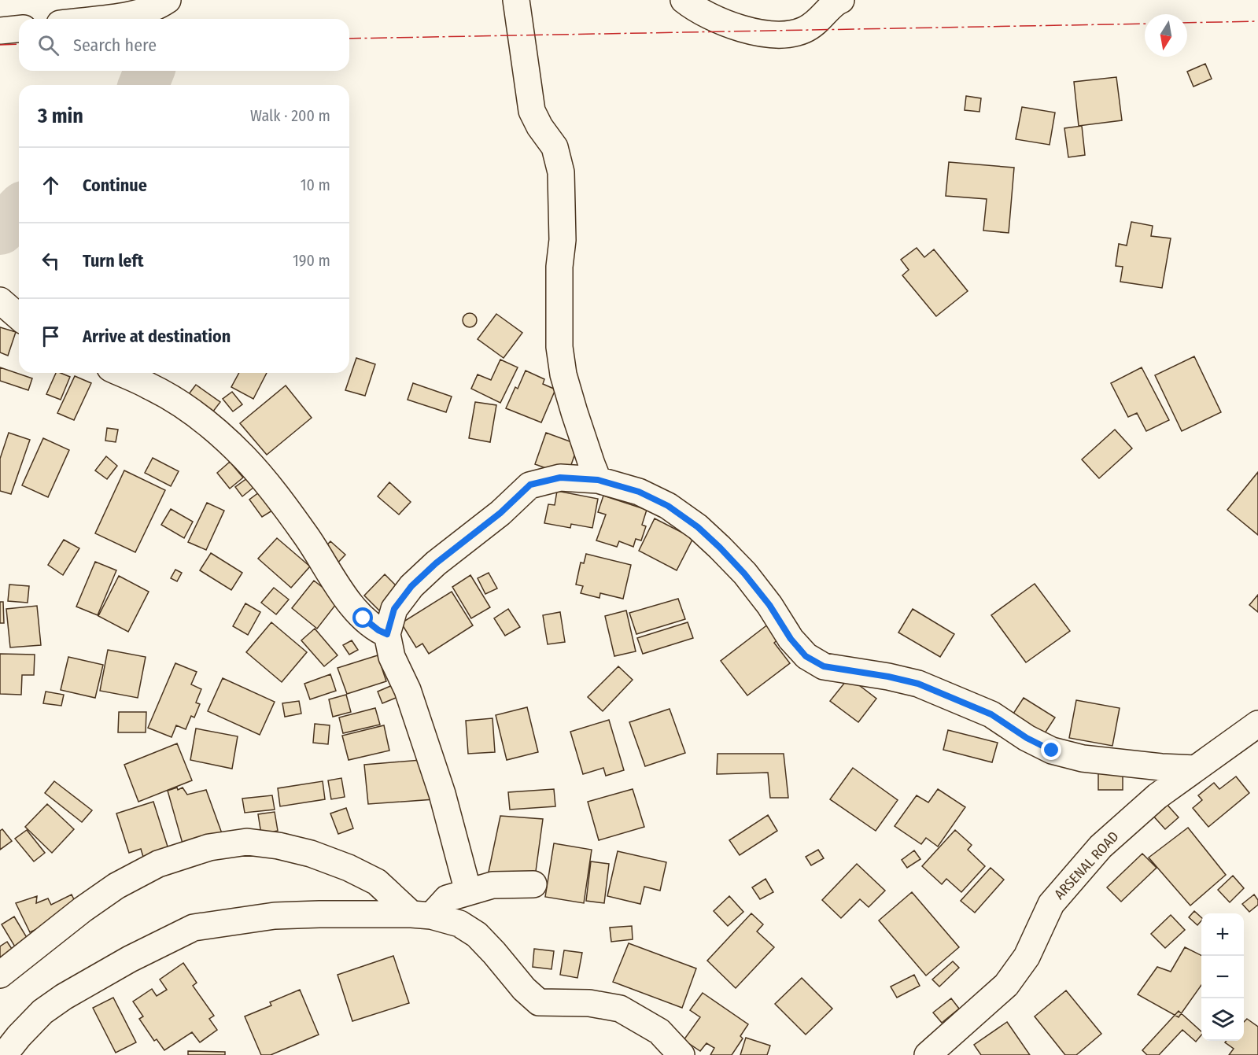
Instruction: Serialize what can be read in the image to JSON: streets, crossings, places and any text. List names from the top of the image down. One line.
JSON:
{"streets":{"street":["ARSENAL ROAD"]},"north":"bottom","page":{"search":"Search here","heading":["3 min","Walk · 200 m"],"list":[["Continue","10 m"],["Turn left","190 m"],"Arrive at destination"],"map_buttons":["+","−"]}}
